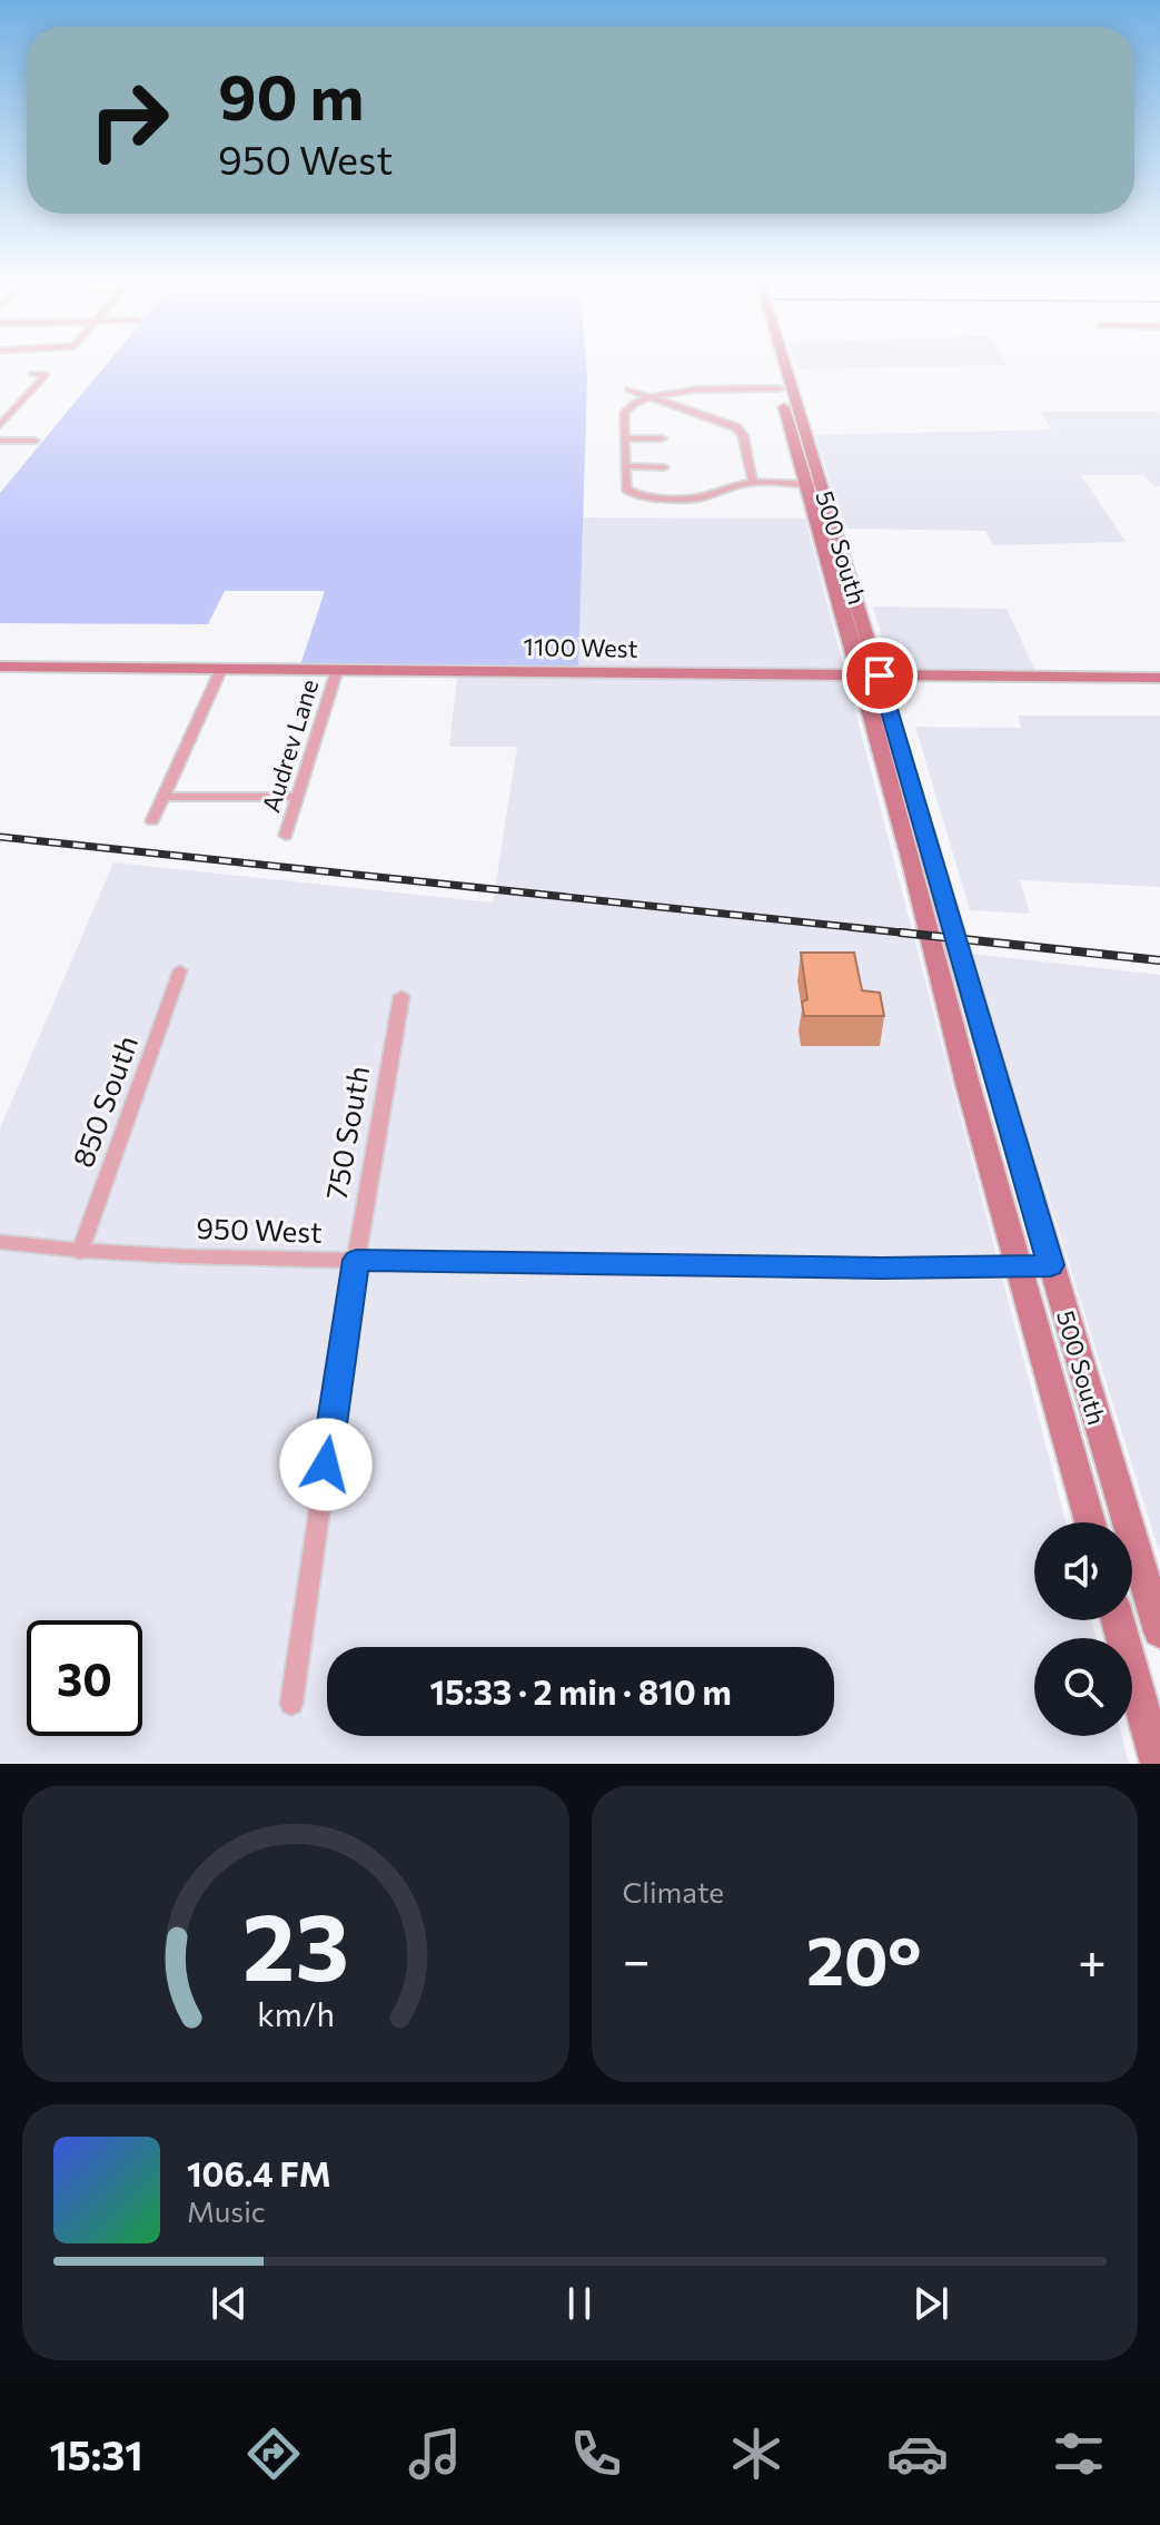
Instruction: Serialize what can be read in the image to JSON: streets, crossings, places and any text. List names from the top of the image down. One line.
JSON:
{"streets":{"main road":["500 South","1100 West"],"street":["Audrev Lane","850 South","750 South","950 West"]},"crossings":[["500 South","1100 West"],["500 South","950 West"],["1100 West","Audrev Lane"],["850 South","950 West"],["750 South","950 West"]],"page":{"turn":["90 m","950 West"],"limit":"30","trip":"15:33 · 2 min · 810 m","tile":"Climate","heat":["−","20°","+"],"song":["106.4 FM","Music"],"tabs":"15:31","gauge":["23","km/h"]}}
